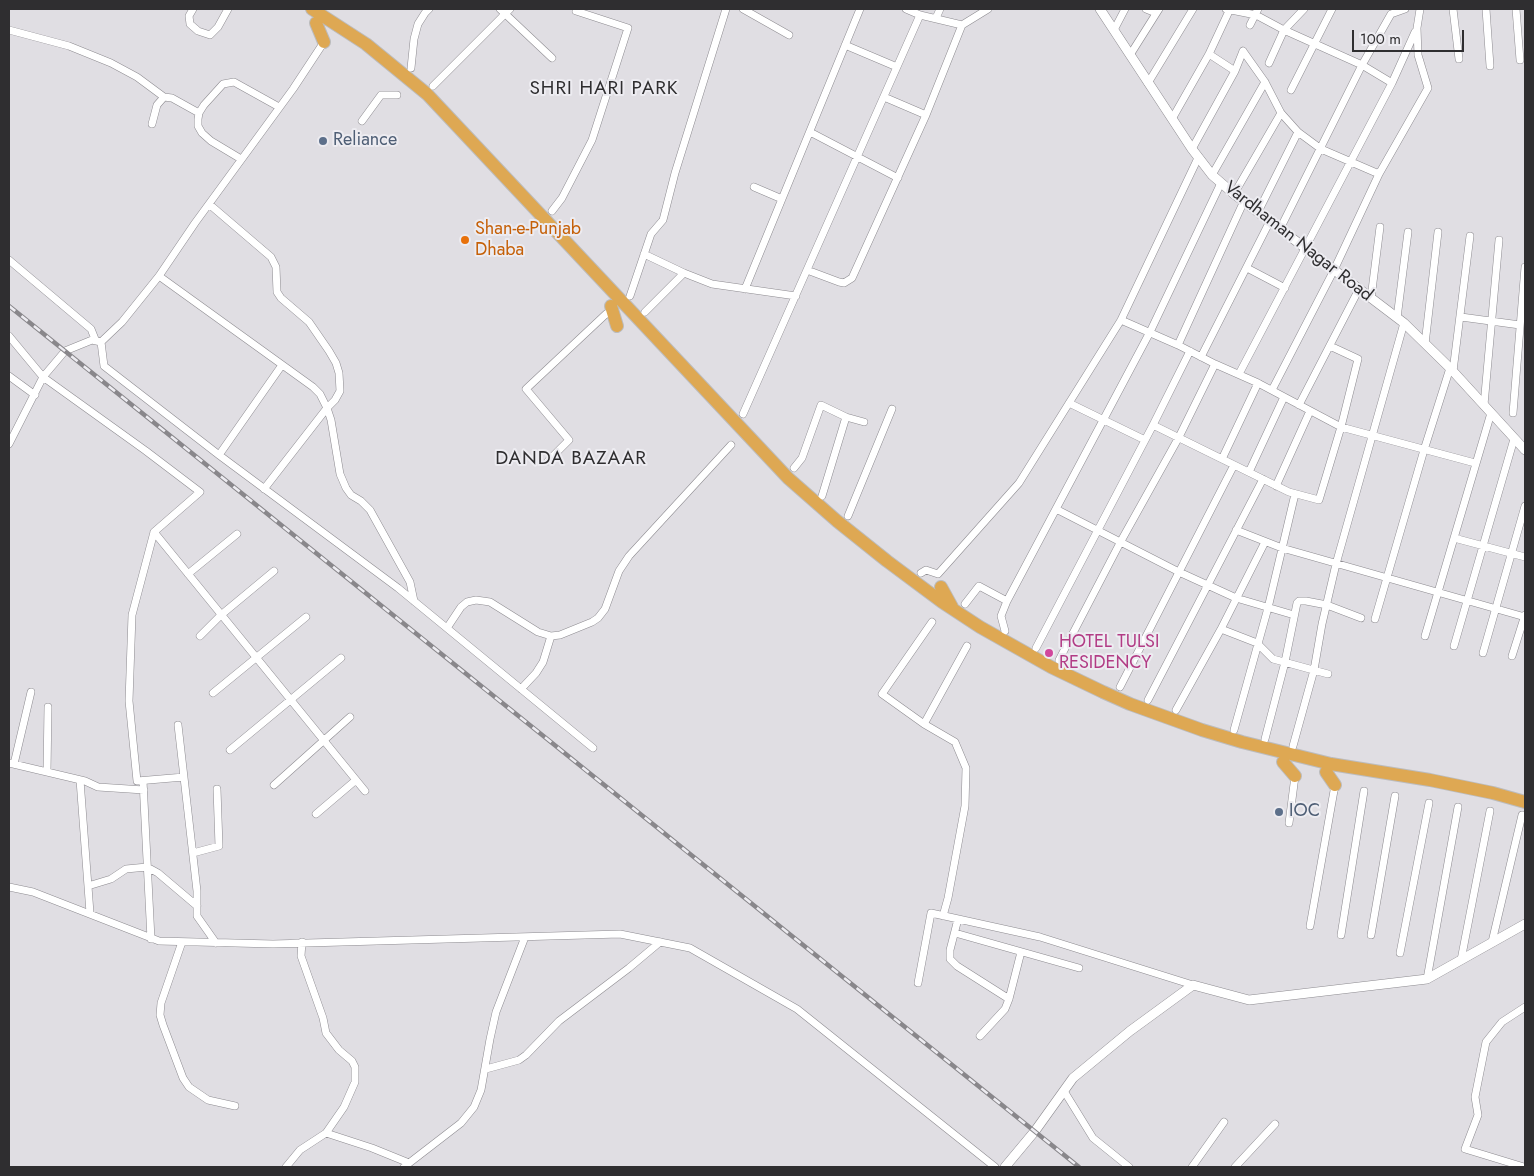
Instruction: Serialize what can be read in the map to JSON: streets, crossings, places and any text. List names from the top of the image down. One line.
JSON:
{"streets":{"street":["Vardhaman Nagar Road"]},"districts":["SHRI HARI PARK","DANDA BAZAAR"],"places":["Reliance","Shan-e-Punjab Dhaba","HOTEL TULSI RESIDENCY","IOC"],"scale_bar":"100 m"}
